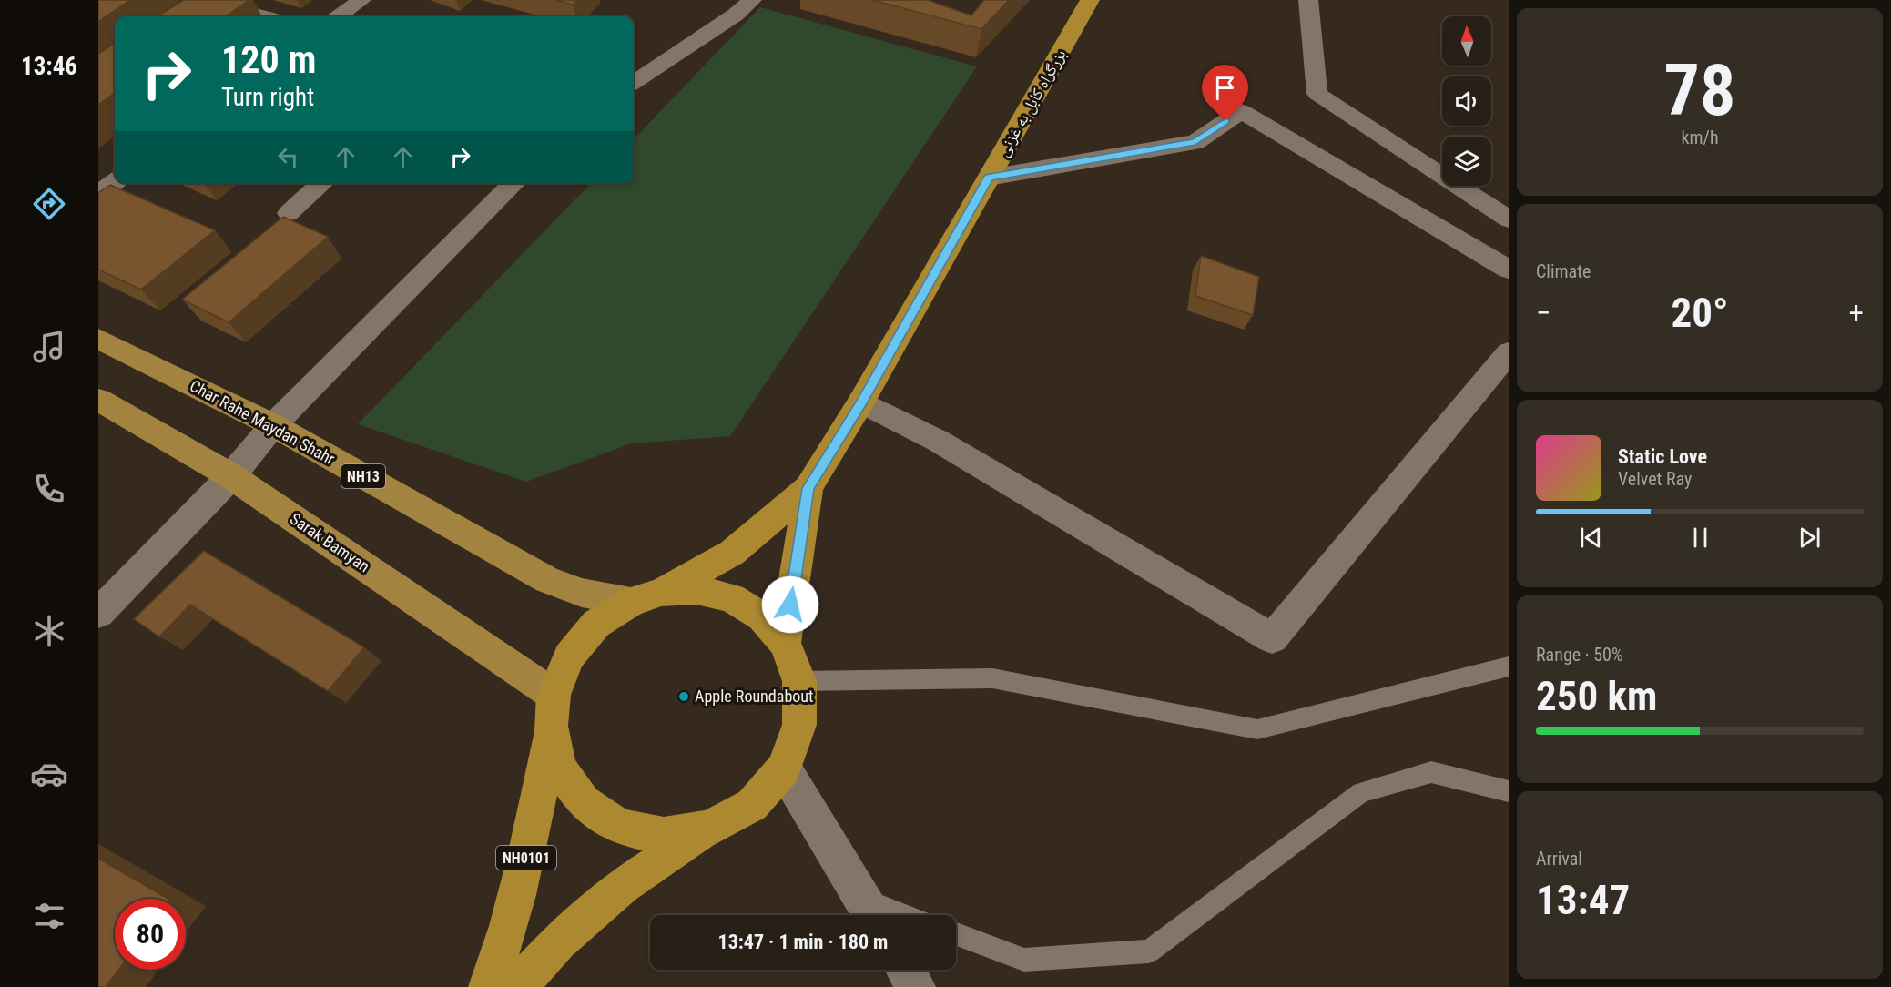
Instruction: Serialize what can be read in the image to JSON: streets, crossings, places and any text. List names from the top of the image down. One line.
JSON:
{"streets":{"highway":["بزرگراه کابل به غزنی","NH0101"],"main road":["Char Rahe Maydan Shahr","NH13","Sarak Bamyan"]},"crossings":[["بزرگراه کابل به غزنی","Char Rahe Maydan Shahr"],["بزرگراه کابل به غزنی","NH0101"],["Char Rahe Maydan Shahr","NH0101"],["Sarak Bamyan","NH0101"]],"places":["Apple Roundabout"],"north":"top","page":{"tabs":"13:46","tile":[["78","km/h"],"Climate",["Range · 50%","250 km"],["Arrival","13:47"]],"turn":["120 m","Turn right"],"heat":["−","20°","+"],"song":["Static Love","Velvet Ray"],"limit":"80","trip":"13:47 · 1 min · 180 m"}}
